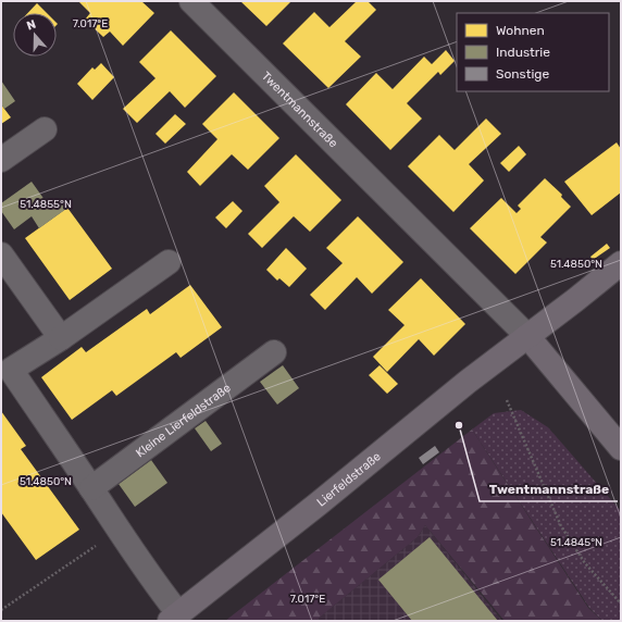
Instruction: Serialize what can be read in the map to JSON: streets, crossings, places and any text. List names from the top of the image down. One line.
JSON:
{"streets":{"main road":["Twentmannstraße","Lierfeldstraße"],"street":["Kleine Lierfeldstraße"]},"crossings":[["Twentmannstraße","Lierfeldstraße"]],"places":["Twentmannstraße"],"legend":["Wohnen","Industrie","Sonstige"],"north":"top","coordinates":["7.017°E","51.4855°N","51.4850°N","51.4845°N"]}
